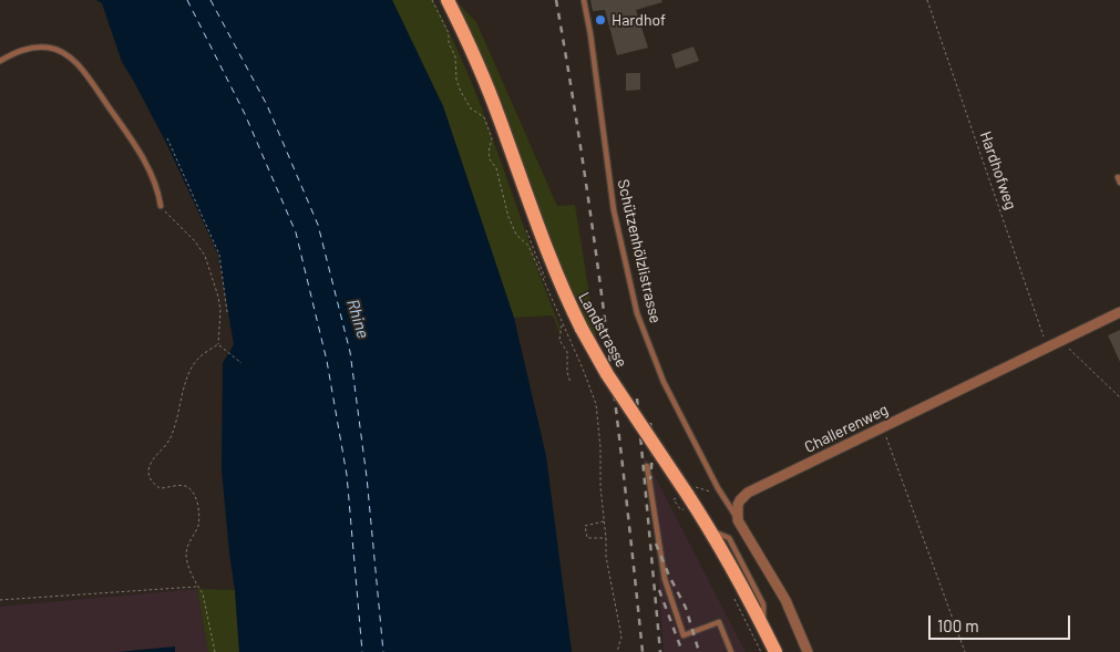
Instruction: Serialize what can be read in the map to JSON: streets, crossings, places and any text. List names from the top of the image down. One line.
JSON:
{"streets":{"main road":["Landstrasse"],"street":["Challerenweg"],"lane":["Schützenhölzlistrasse"],"path":["Hardhofweg"]},"crossings":[["Hardhofweg","Challerenweg"],["Schützenhölzlistrasse","Challerenweg"]],"water":["Rhine"],"places":["Hardhof"],"scale_bar":"100 m"}
